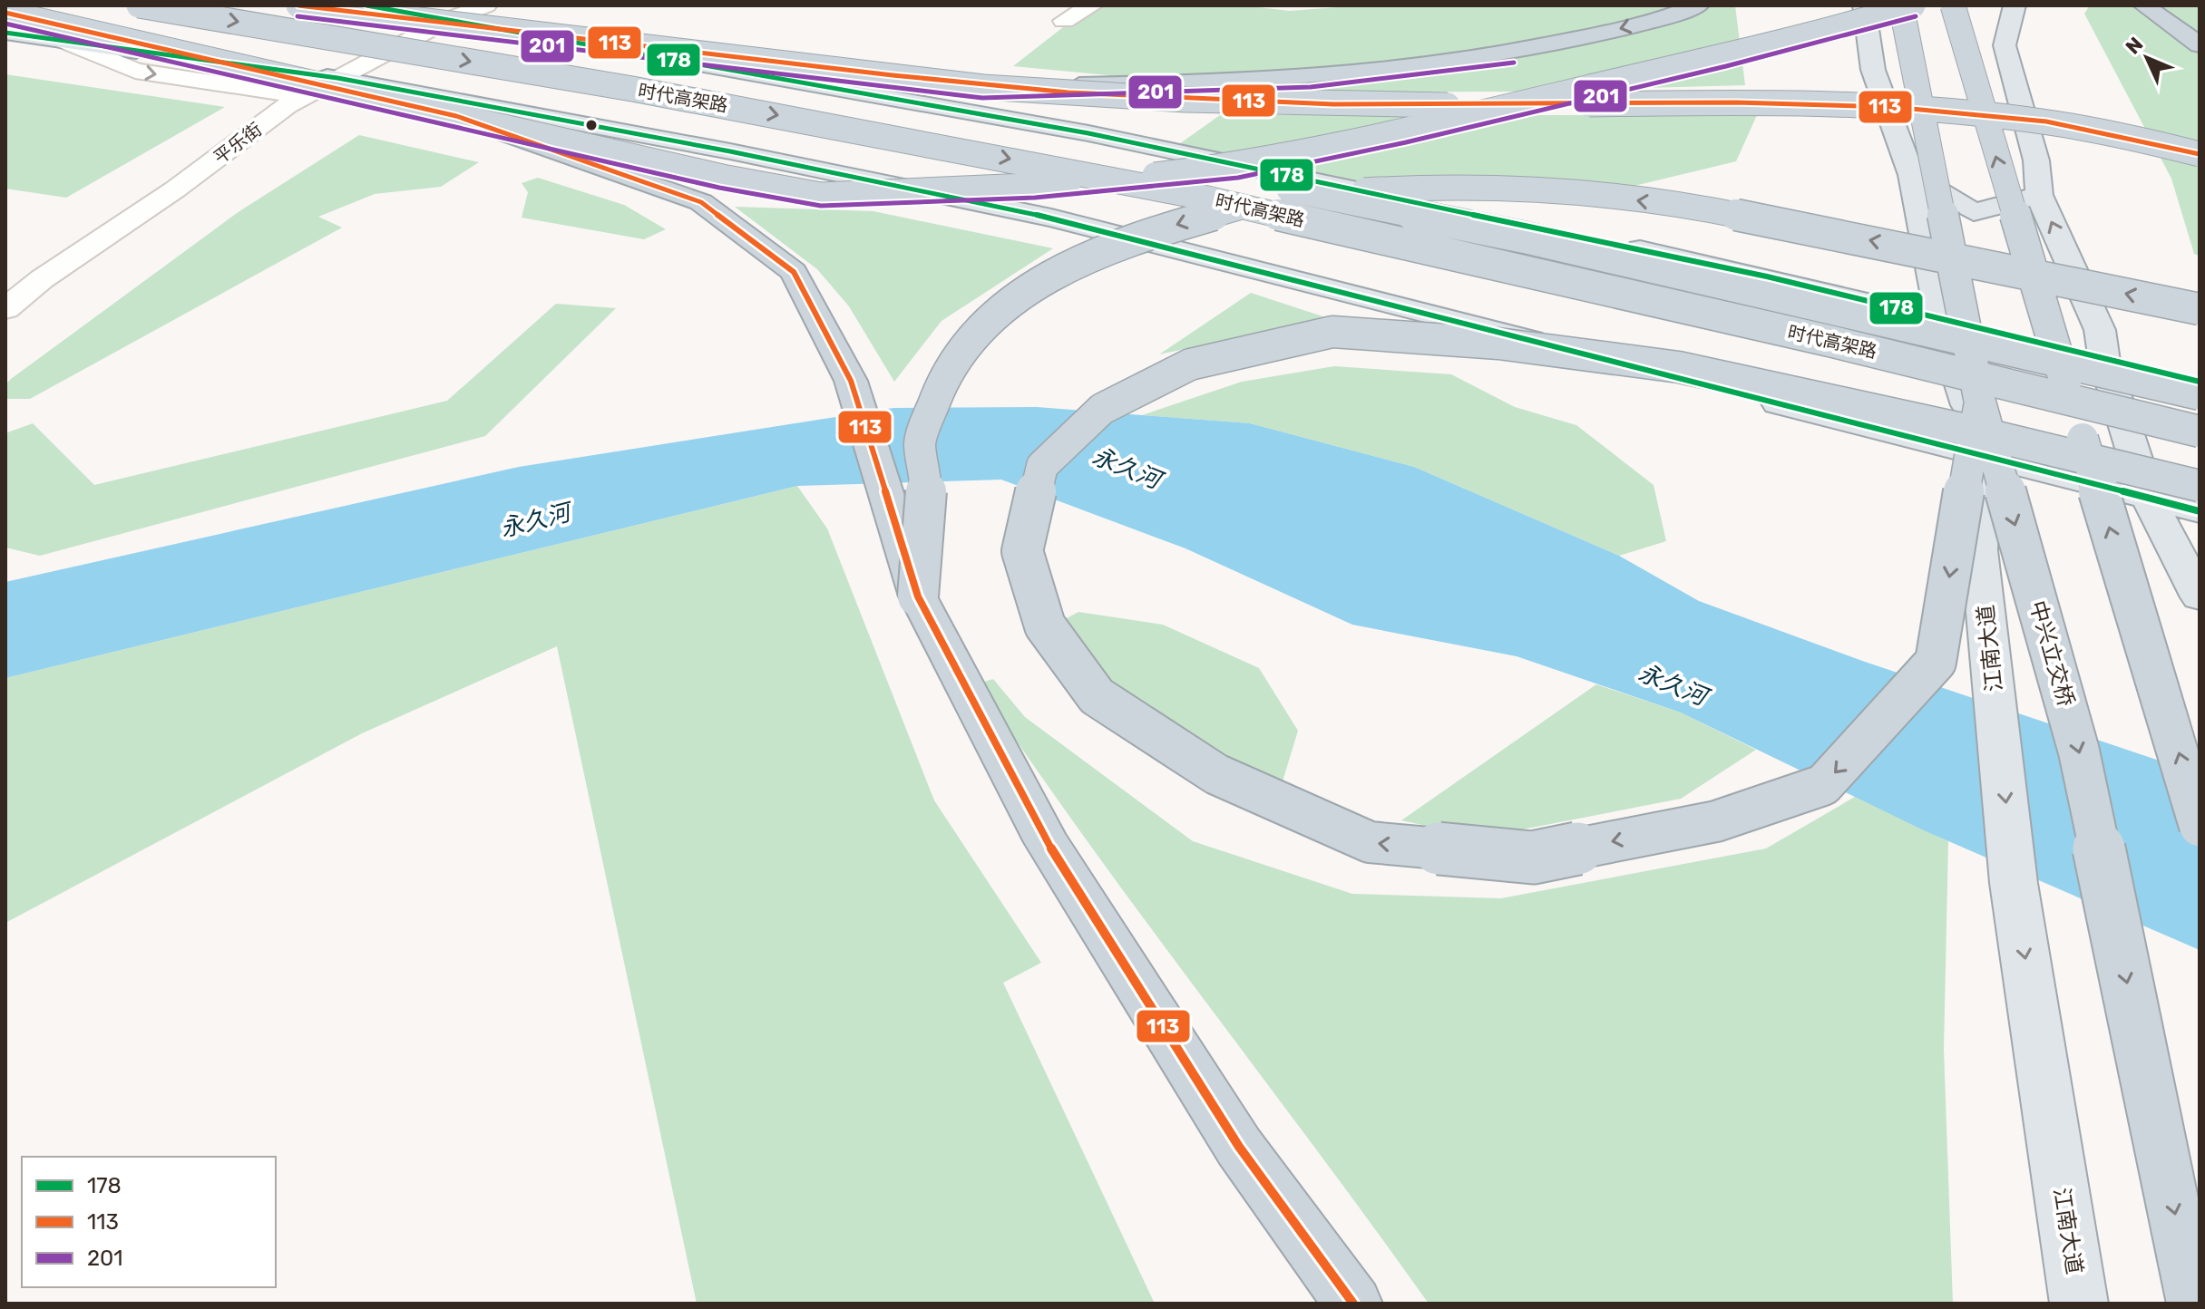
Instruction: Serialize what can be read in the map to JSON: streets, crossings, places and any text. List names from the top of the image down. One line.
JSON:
{"streets":{"highway":["时代高架路","中兴立交桥"],"main road":["江南大道"],"street":["平乐街"]},"one_way":["江南大道"],"water":["永久河"],"lines":["transit line 178","transit line 113","transit line 201"],"legend":["178","113","201"],"north":"top left"}
